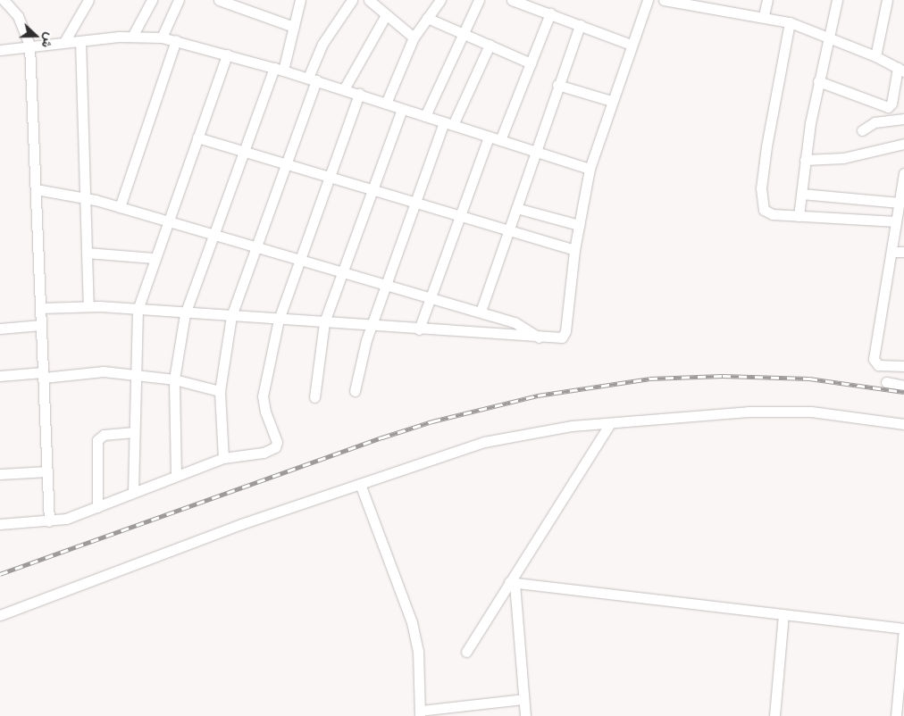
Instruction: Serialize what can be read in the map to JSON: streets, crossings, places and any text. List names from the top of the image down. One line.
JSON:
{"north":"right"}
